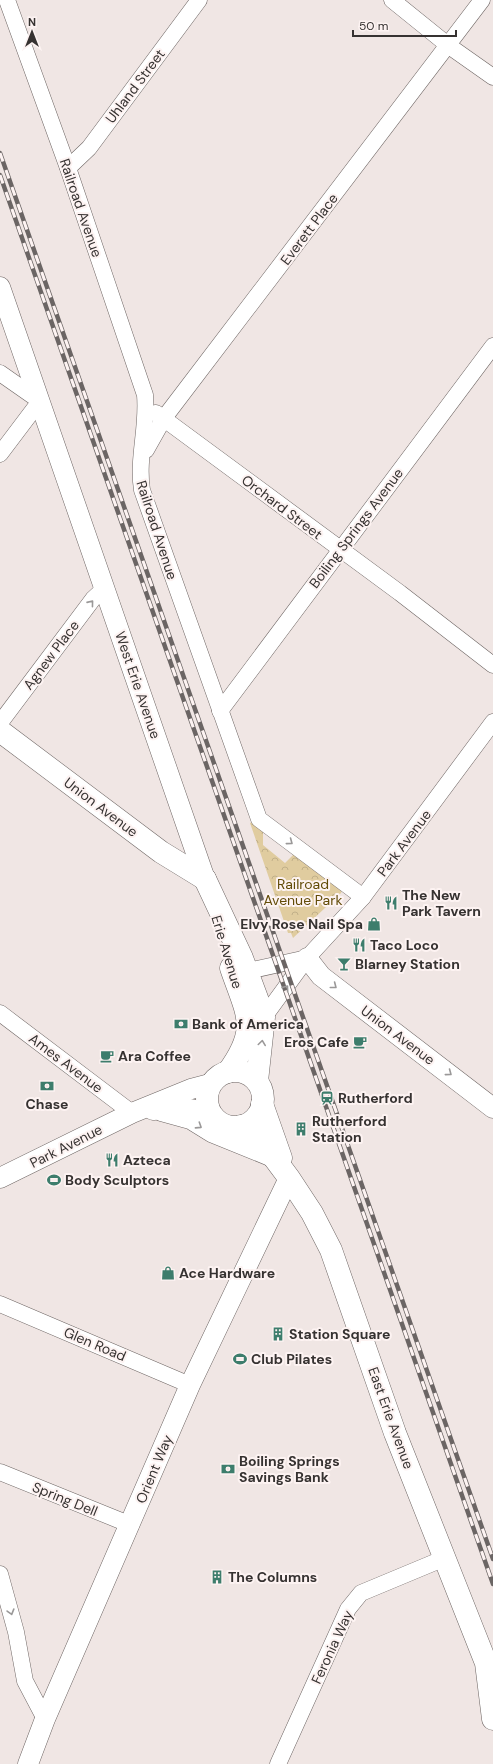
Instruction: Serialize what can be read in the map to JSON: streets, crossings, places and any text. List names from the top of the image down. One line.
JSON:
{"streets":{"main road":["West Erie Avenue","Union Avenue","Erie Avenue","East Erie Avenue"],"street":["Uhland Street","Railroad Avenue","Everett Place","Orchard Street","Boiling Springs Avenue","Agnew Place","Park Avenue","Ames Avenue","Glen Road","Orient Way","Spring Dell","Feronia Way"]},"crossings":[["Uhland Street","Railroad Avenue"],["Railroad Avenue","Everett Place"],["Railroad Avenue","Orchard Street"],["Railroad Avenue","Boiling Springs Avenue"],["Railroad Avenue","Park Avenue"],["Everett Place","Orchard Street"],["Orchard Street","Boiling Springs Avenue"],["Agnew Place","West Erie Avenue"],["West Erie Avenue","Union Avenue"],["West Erie Avenue","Park Avenue"],["West Erie Avenue","Erie Avenue"],["West Erie Avenue","East Erie Avenue"],["Union Avenue","Park Avenue"],["Union Avenue","Erie Avenue"],["Park Avenue","Erie Avenue"],["Park Avenue","Ames Avenue"],["Park Avenue","East Erie Avenue"],["Glen Road","Orient Way"],["East Erie Avenue","Orient Way"],["East Erie Avenue","Feronia Way"],["Orient Way","Spring Dell"]],"one_way":["Agnew Place","Union Avenue"],"parks":["Railroad Avenue Park"],"places":{"restaurant":["The New Park Tavern","Taco Loco","Azteca"],"shop":["Elvy Rose Nail Spa","Ace Hardware"],"bar":["Blarney Station"],"bank":["Bank of America","Chase","Boiling Springs Savings Bank"],"cafe":["Eros Cafe","Ara Coffee"],"station":["Rutherford"],"building":["Rutherford Station","Station Square","The Columns"],"sports":["Body Sculptors","Club Pilates"]},"scale_bar":"50 m","north":"top"}
